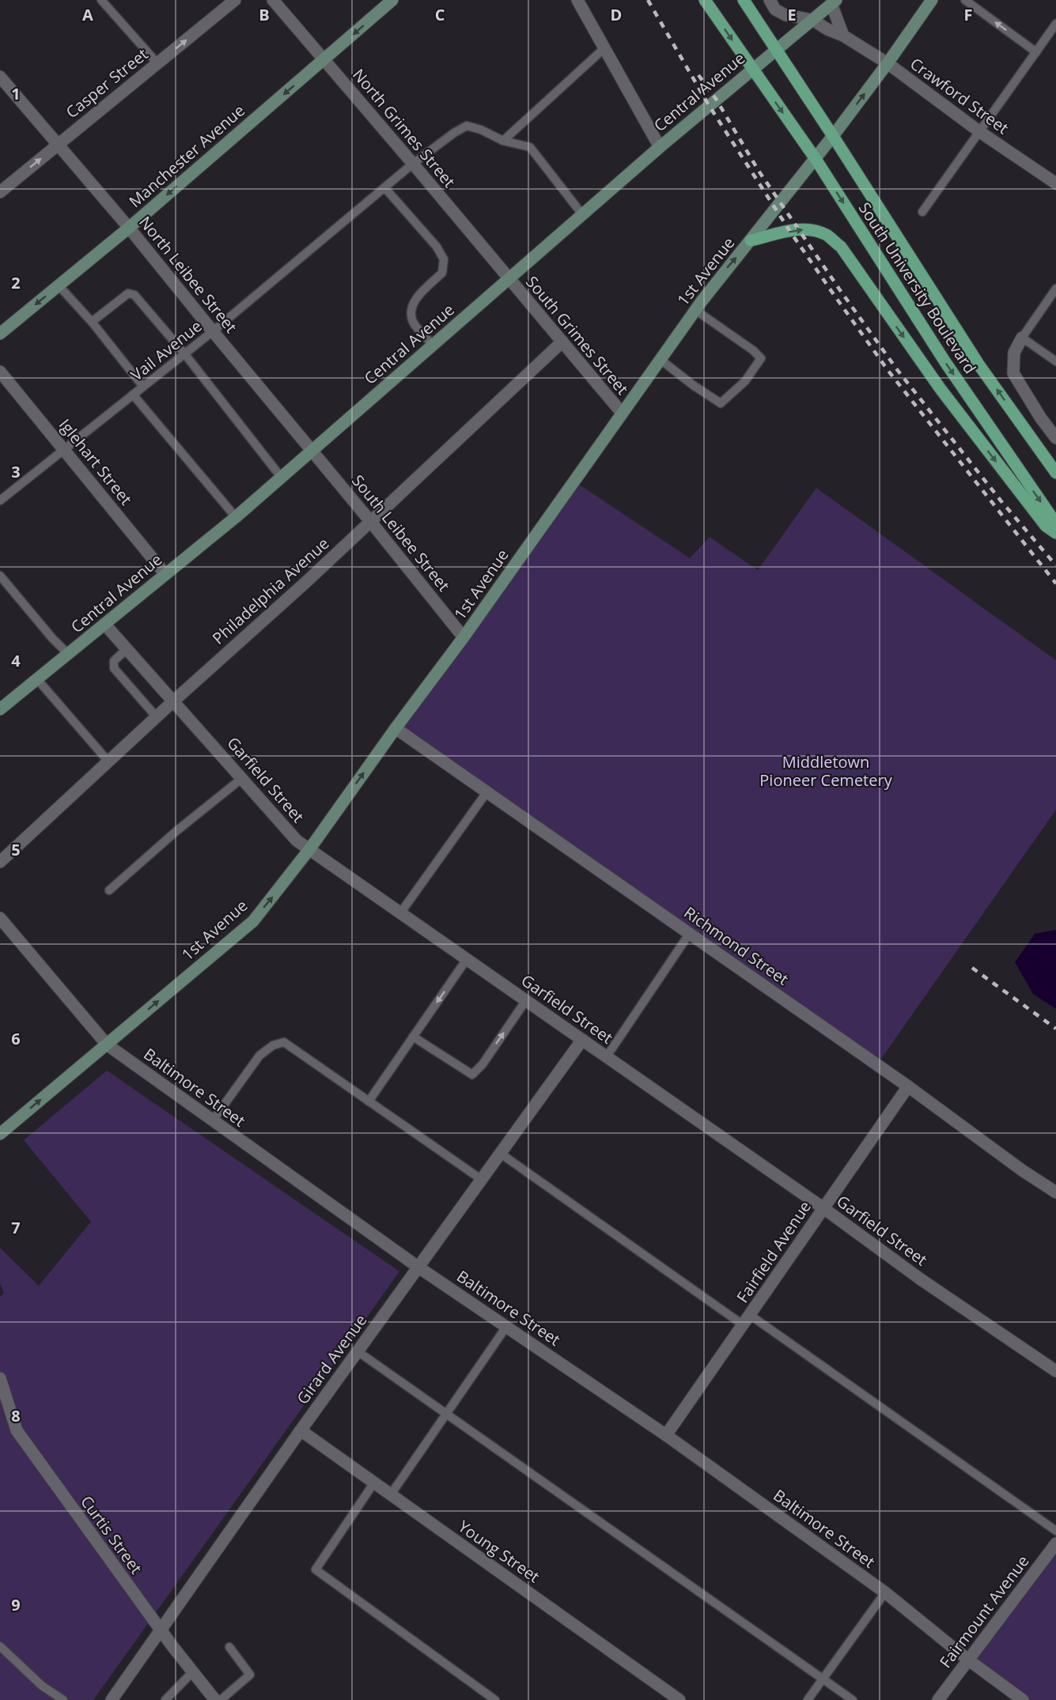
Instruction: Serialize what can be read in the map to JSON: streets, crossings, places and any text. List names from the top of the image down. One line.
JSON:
{"streets":{"main road":["South University Boulevard"],"street":["Casper Street","Central Avenue","Crawford Street","North Grimes Street","Manchester Avenue","1st Avenue","North Leibee Street","South Grimes Street","Iglehart Street","South Leibee Street","Philadelphia Avenue","Garfield Street","Richmond Street","Baltimore Street","Fairfield Avenue","Girard Avenue","Curtis Street","Young Street","Fairmount Avenue"],"lane":["Vail Avenue"]},"crossings":[["Casper Street","North Leibee Street"],["Central Avenue","Crawford Street"],["Central Avenue","North Grimes Street"],["Central Avenue","North Leibee Street"],["Central Avenue","South University Boulevard"],["Central Avenue","South Grimes Street"],["Central Avenue","Iglehart Street"],["Central Avenue","South Leibee Street"],["Central Avenue","Garfield Street"],["Crawford Street","1st Avenue"],["North Grimes Street","Manchester Avenue"],["North Grimes Street","South Grimes Street"],["North Grimes Street","Vail Avenue"],["Manchester Avenue","North Leibee Street"],["1st Avenue","South University Boulevard"],["1st Avenue","South Grimes Street"],["1st Avenue","South Leibee Street"],["1st Avenue","Garfield Street"],["1st Avenue","Richmond Street"],["1st Avenue","Baltimore Street"],["North Leibee Street","Vail Avenue"],["North Leibee Street","South Leibee Street"],["South Grimes Street","Philadelphia Avenue"],["Vail Avenue","Iglehart Street"],["South Leibee Street","Philadelphia Avenue"],["Philadelphia Avenue","Garfield Street"],["Garfield Street","Fairfield Avenue"],["Garfield Street","Girard Avenue"],["Richmond Street","Fairfield Avenue"],["Baltimore Street","Fairfield Avenue"],["Baltimore Street","Girard Avenue"],["Baltimore Street","Fairmount Avenue"],["Girard Avenue","Curtis Street"],["Girard Avenue","Young Street"]],"one_way":["Casper Street","Manchester Avenue","1st Avenue"],"parks":["Middletown Pioneer Cemetery"],"grid":{"columns":["A","B","C","D","E","F"],"rows":["1","2","3","4","5","6","7","8","9"]}}
